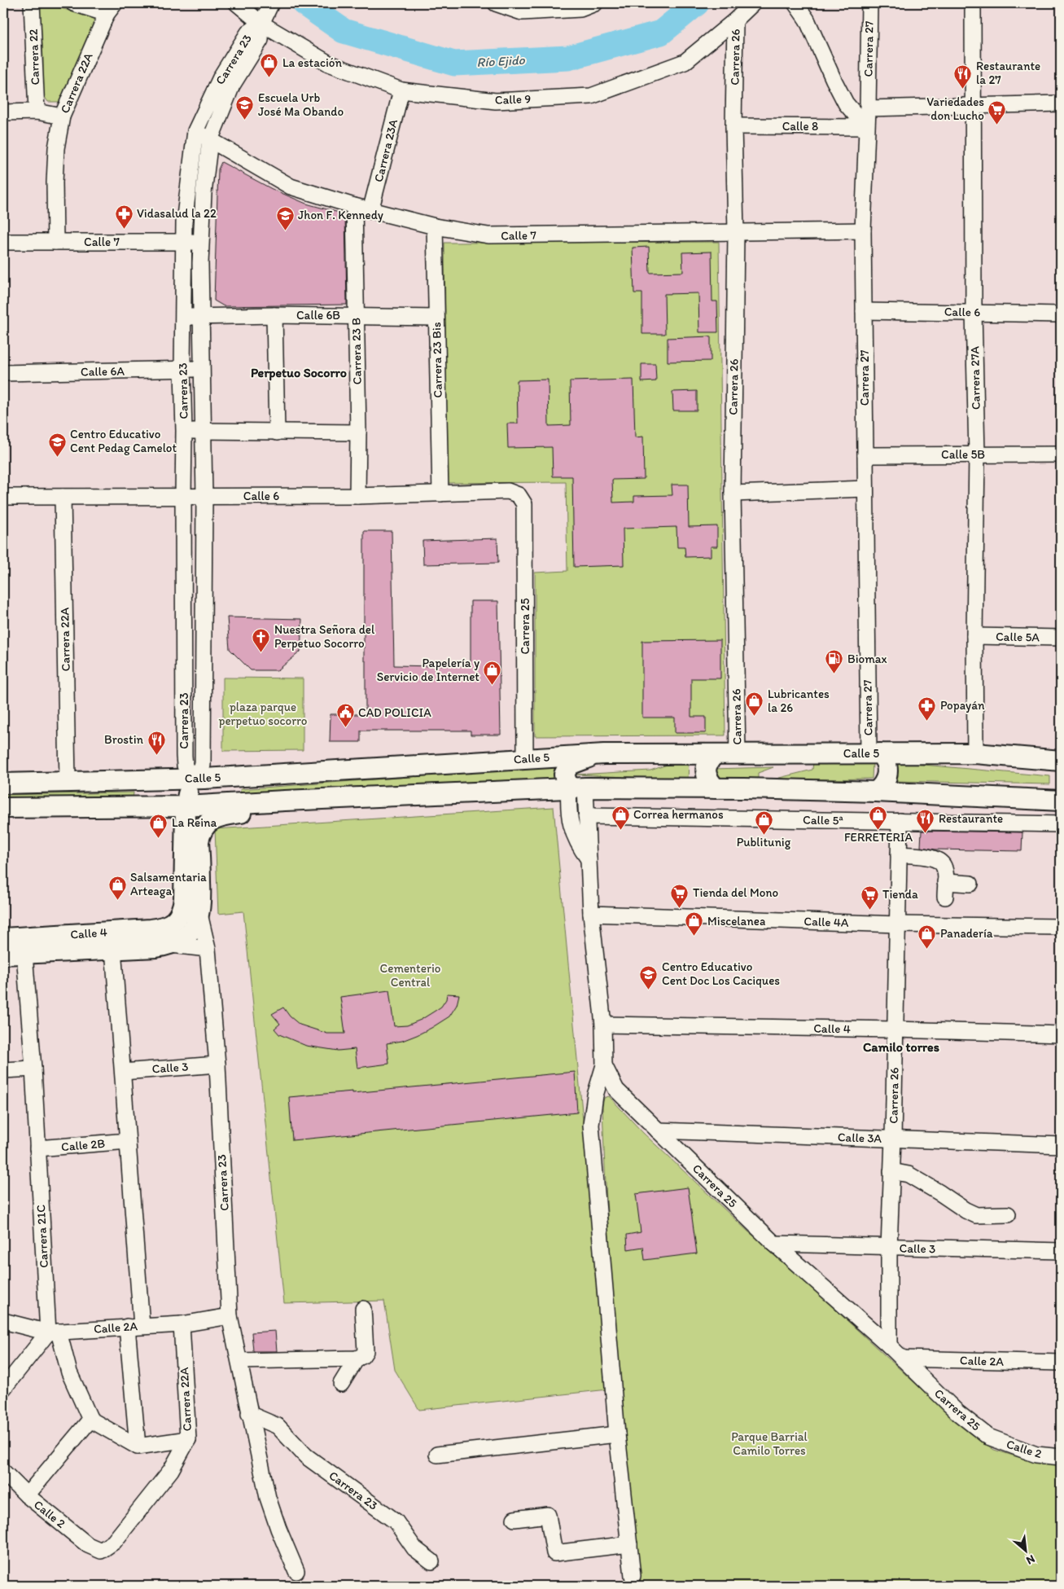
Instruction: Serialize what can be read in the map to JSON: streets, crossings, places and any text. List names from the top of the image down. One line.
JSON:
{"streets":{"main road":["Carrera 23","Calle 5","Calle 4"],"street":["Carrera 27","Carrera 22","Carrera 26","Carrera 22A","Calle 9","Calle 8","Carrera 23A","Calle 7","Calle 6","Calle 6B","Carrera 23 B","Carrera 23 Bis","Calle 6A","Carrera 27A","Calle 5B","Carrera 25","Calle 5A","Calle 5ª","Calle 4A","Calle 3","Calle 3A","Calle 2B","Carrera 21C","Calle 2A","Calle 2"]},"crossings":[["Carrera 27","Calle 8"],["Carrera 27","Calle 7"],["Carrera 27","Calle 6"],["Carrera 27","Calle 5B"],["Carrera 27","Calle 5"],["Carrera 26","Calle 9"],["Carrera 26","Calle 8"],["Carrera 26","Calle 7"],["Carrera 26","Carrera 25"],["Carrera 26","Calle 5"],["Carrera 26","Calle 5ª"],["Carrera 26","Calle 4A"],["Carrera 26","Calle 4"],["Carrera 26","Calle 3"],["Carrera 26","Calle 3A"],["Carrera 23","Calle 9"],["Carrera 23","Calle 7"],["Carrera 23","Calle 6"],["Carrera 23","Calle 6B"],["Carrera 23","Calle 6A"],["Carrera 23","Calle 5"],["Carrera 23","Calle 4"],["Carrera 23","Calle 3"],["Carrera 23","Calle 2A"],["Carrera 22A","Calle 7"],["Carrera 22A","Calle 6"],["Carrera 22A","Calle 5"],["Carrera 22A","Calle 2A"],["Carrera 22A","Calle 2"],["Calle 9","Carrera 23A"],["Carrera 23A","Calle 7"],["Calle 7","Carrera 23 B"],["Calle 7","Carrera 23 Bis"],["Calle 6","Carrera 23 B"],["Calle 6","Carrera 23 Bis"],["Calle 6","Carrera 27A"],["Calle 6","Carrera 25"],["Calle 6B","Carrera 23 B"],["Calle 6B","Carrera 23 Bis"],["Carrera 27A","Calle 5B"],["Carrera 27A","Calle 5A"],["Carrera 27A","Calle 5"],["Carrera 25","Calle 5"],["Carrera 25","Calle 5ª"],["Carrera 25","Calle 4A"],["Carrera 25","Calle 4"],["Carrera 25","Calle 3"],["Carrera 25","Calle 3A"],["Carrera 25","Calle 2A"],["Carrera 25","Calle 2"],["Calle 4","Carrera 21C"],["Calle 2B","Carrera 21C"],["Carrera 21C","Calle 2A"]],"districts":["Perpetuo Socorro","Camilo torres"],"water":["Río Ejido"],"parks":["plaza parque perpetuo socorro","Cementerio Central","Parque Barrial Camilo Torres"],"places":{"shop":["La estación","Papelería y Servicio de Internet","Lubricantes la 26","Correa hermanos","FERRETERIA","Publitunig","La Reina","Salsamentaria Arteaga","Miscelanea","Panadería"],"restaurant":["Restaurante la 27","Brostin","Restaurante"],"school or university":["Escuela Urb José Ma Obando","Jhon F. Kennedy","Centro Educativo Cent Pedag Camelot","Centro Educativo Cent Doc Los Caciques"],"supermarket":["Variedades don Lucho","Tienda del Mono","Tienda"],"pharmacy":["Vidasalud la 22","Popayán"],"church":["Nuestra Señora del Perpetuo Socorro"],"fuel station":["Biomax"],"public building":["CAD POLICIA"]},"north":"bottom right"}
